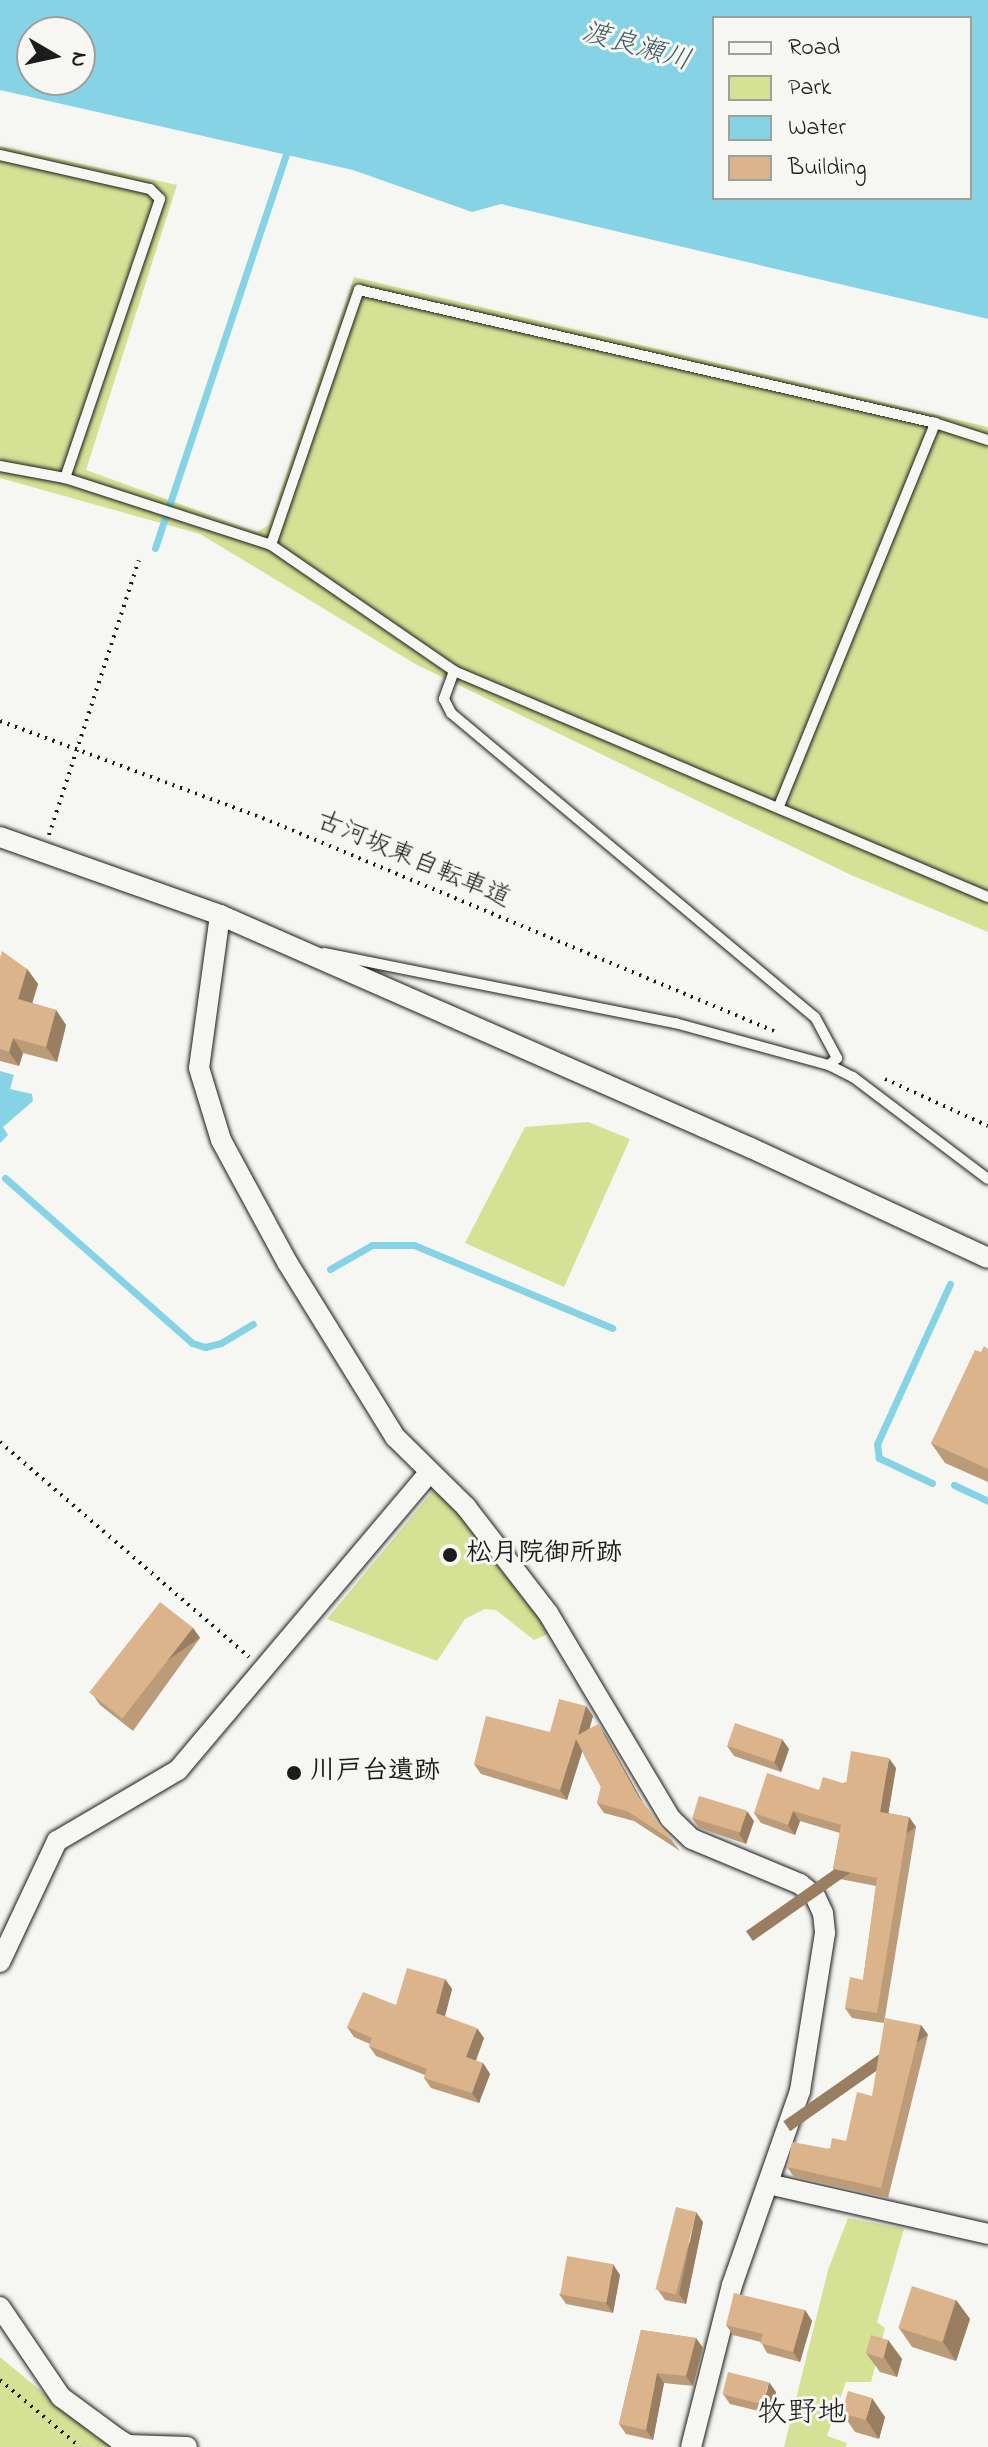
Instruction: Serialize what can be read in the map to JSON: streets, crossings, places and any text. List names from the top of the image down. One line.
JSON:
{"streets":{"path":["古河坂東自転車道"]},"districts":["牧野地"],"water":["渡良瀬川"],"places":["松月院御所跡","川戸台遺跡"],"legend":["Road","Park","Water","Building"],"north":"right"}
